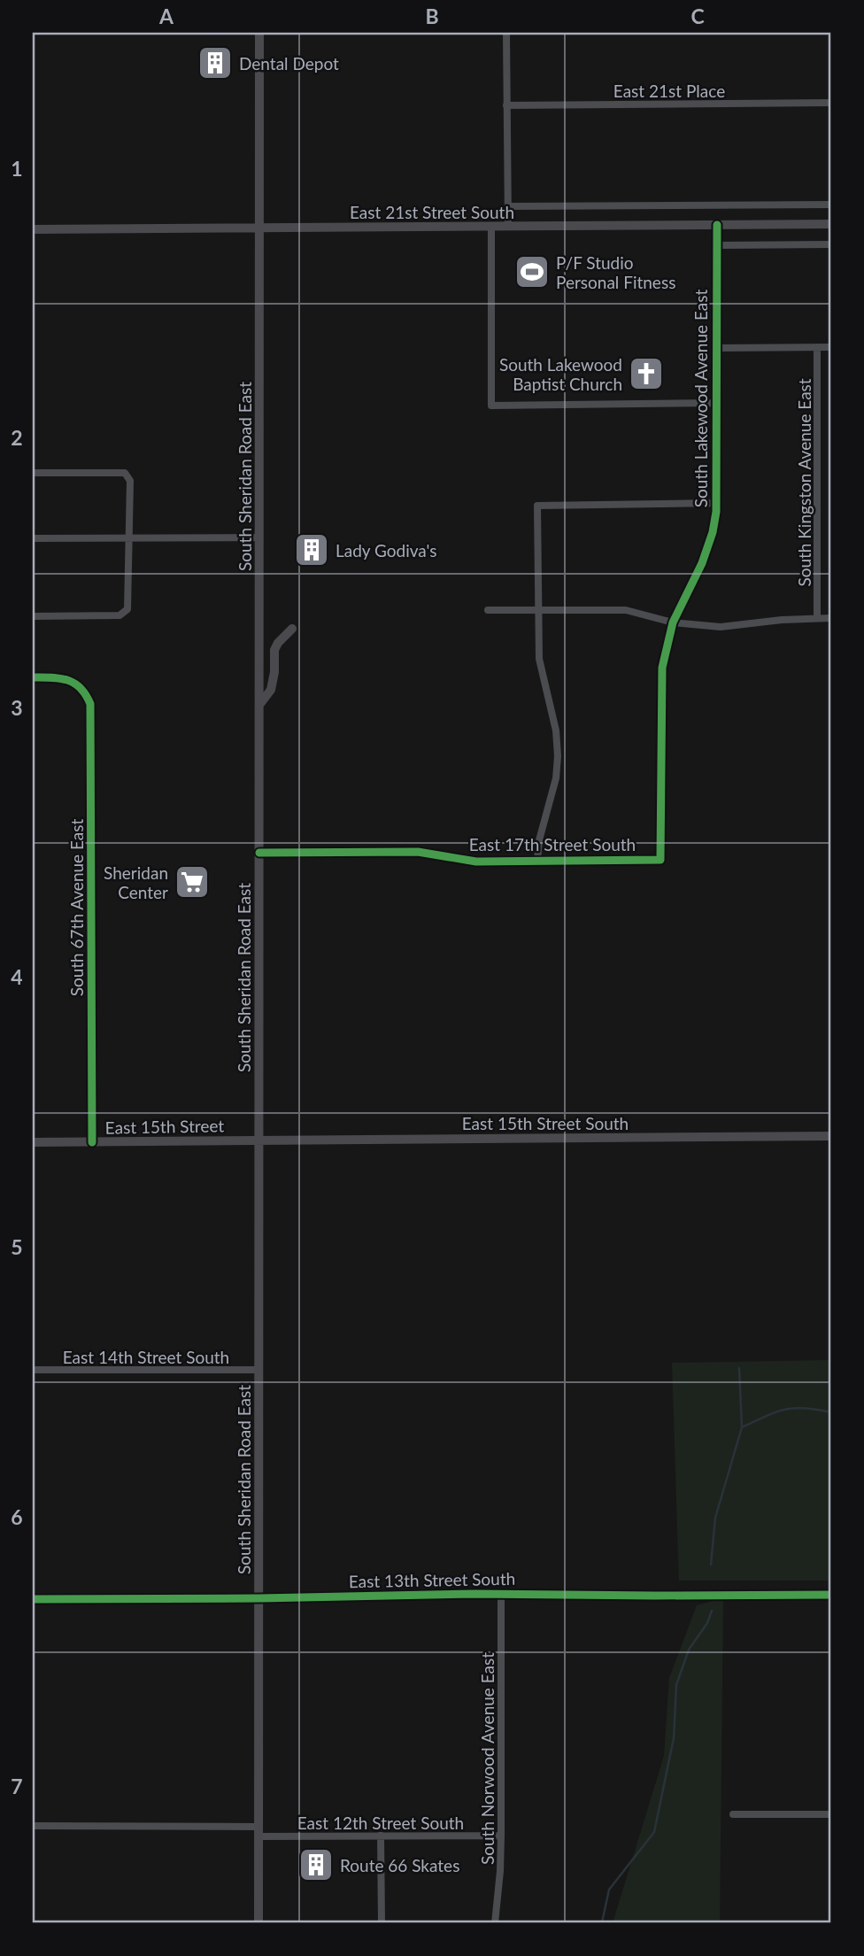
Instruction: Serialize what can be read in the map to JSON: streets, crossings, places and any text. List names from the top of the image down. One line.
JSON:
{"streets":{"main road":["East 21st Street South","South Sheridan Road East","East 15th Street South","East 15th Street"],"street":["East 21st Place","South Lakewood Avenue East","South Kingston Avenue East","East 17th Street South","South 67th Avenue East","East 14th Street South","East 13th Street South","South Norwood Avenue East","East 12th Street South"]},"crossings":[["East 21st Street South","South Lakewood Avenue East"],["East 21st Street South","South Sheridan Road East"],["South Lakewood Avenue East","East 17th Street South"],["South Sheridan Road East","East 17th Street South"],["South Sheridan Road East","East 15th Street South"],["South Sheridan Road East","East 15th Street"],["South Sheridan Road East","East 14th Street South"],["South Sheridan Road East","East 13th Street South"],["South Sheridan Road East","East 12th Street South"],["South 67th Avenue East","East 15th Street"],["East 15th Street South","East 15th Street"],["East 13th Street South","South Norwood Avenue East"],["South Norwood Avenue East","East 12th Street South"]],"places":{"building":["Dental Depot","Lady Godiva's","Route 66 Skates"],"sports":["P/F Studio Personal Fitness"],"church":["South Lakewood Baptist Church"],"supermarket":["Sheridan Center"]},"grid":{"columns":["A","B","C"],"rows":["1","2","3","4","5","6","7"]}}
